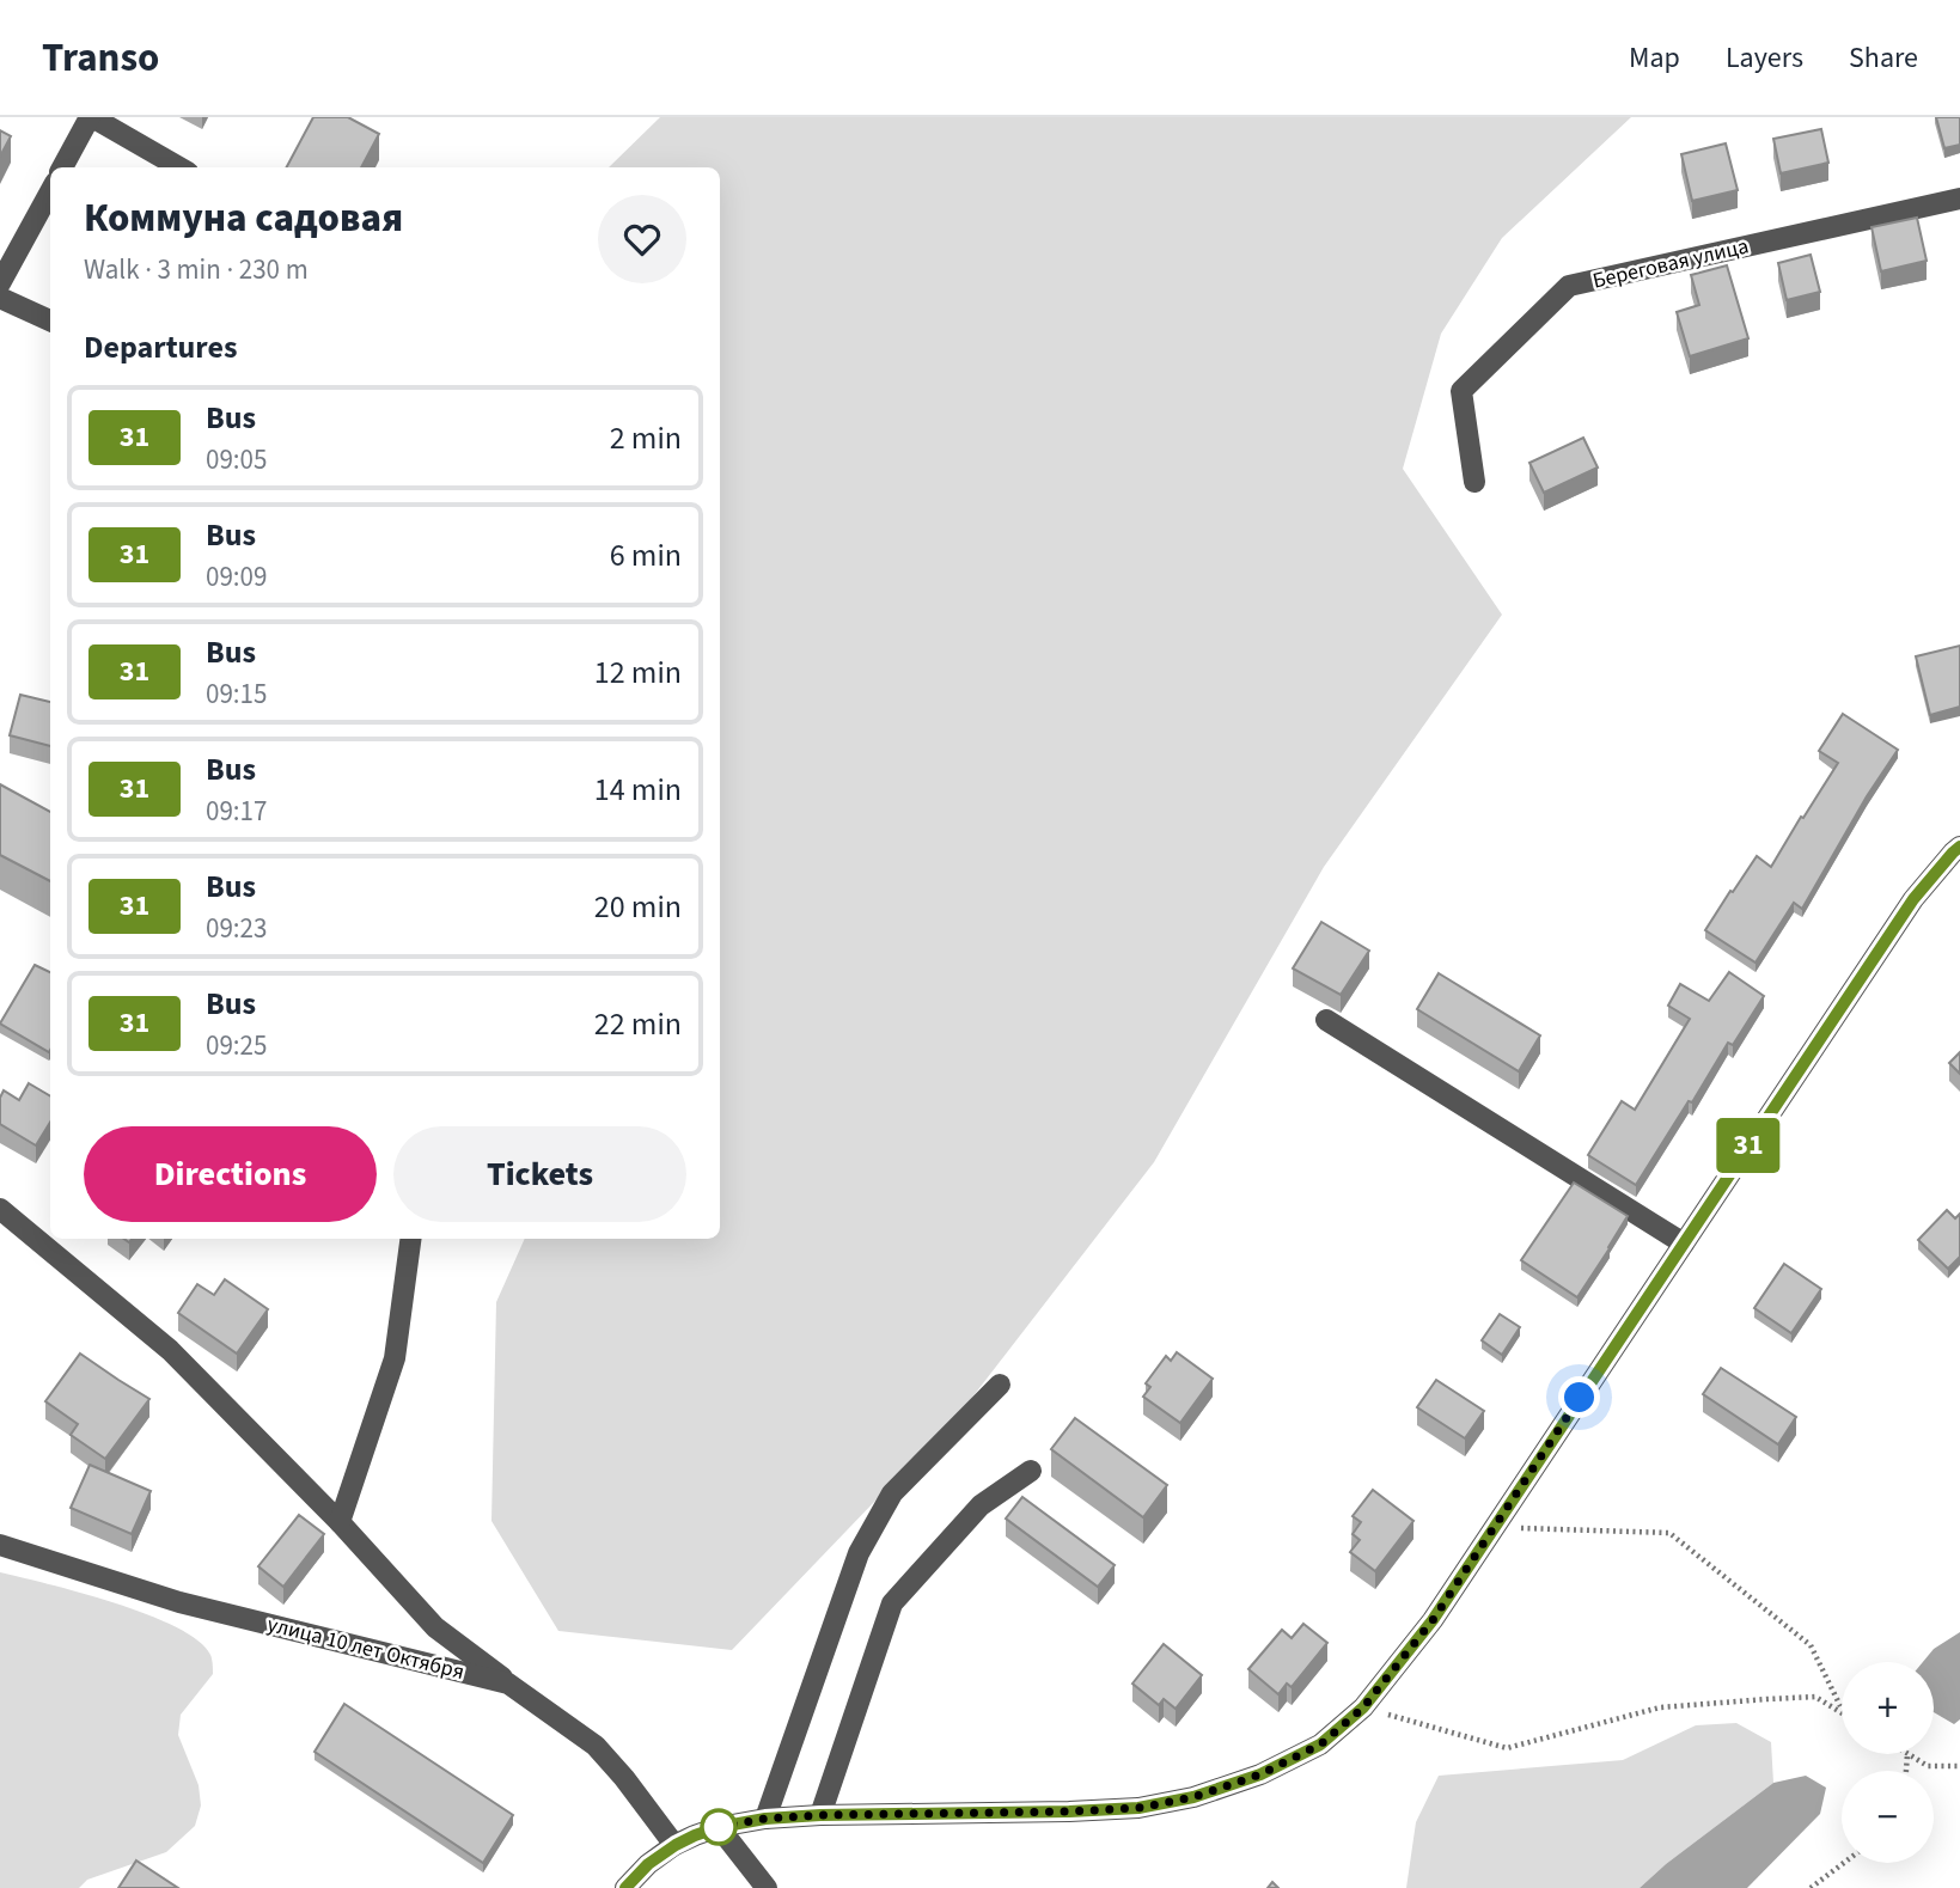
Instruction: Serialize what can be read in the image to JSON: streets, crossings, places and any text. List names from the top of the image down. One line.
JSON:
{"streets":{"street":["Береговая улица","улица 10 лет Октября"]},"lines":["bus line 31"],"page":{"header":"Transo","nav":["Map","Layers","Share"],"on_map":"31","heading":[["Коммуна садовая","Walk · 3 min · 230 m"],"Departures"],"list":[{"mark":"31","name":"Bus","note":"09:05","value":"2 min"},{"mark":"31","name":"Bus","note":"09:09","value":"6 min"},{"mark":"31","name":"Bus","note":"09:15","value":"12 min"},{"mark":"31","name":"Bus","note":"09:17","value":"14 min"},{"mark":"31","name":"Bus","note":"09:23","value":"20 min"},{"mark":"31","name":"Bus","note":"09:25","value":"22 min"}],"buttons":["Directions","Tickets"],"map_buttons":["+","−"]}}
